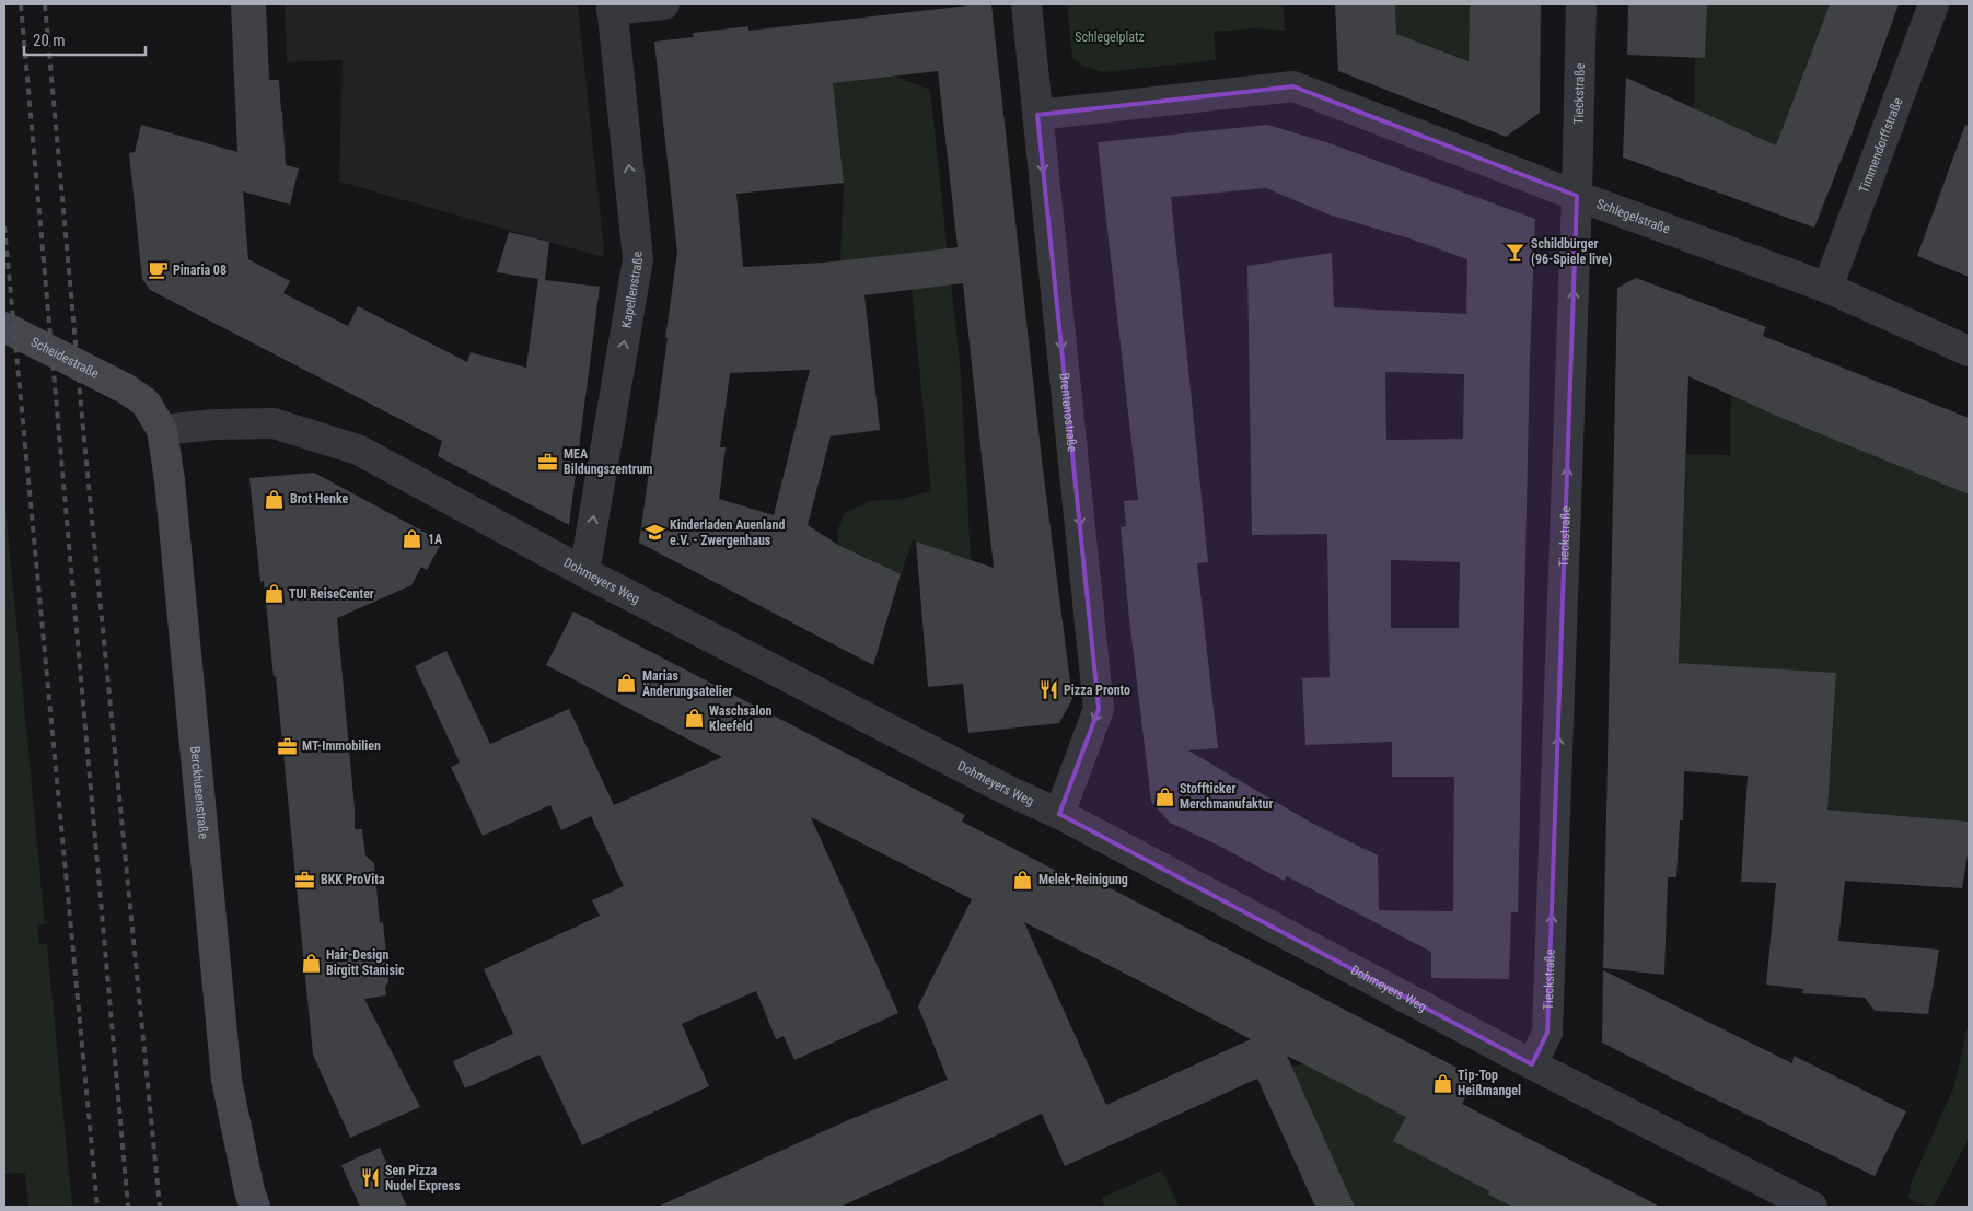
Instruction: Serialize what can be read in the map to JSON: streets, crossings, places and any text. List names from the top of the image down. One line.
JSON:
{"streets":{"street":["Tieckstraße","Timmendorffstraße","Schlegelstraße","Kapellenstraße","Scheidestraße","Brentanostraße","Dohmeyers Weg","Berckhusenstraße"]},"crossings":[["Tieckstraße","Schlegelstraße"],["Tieckstraße","Dohmeyers Weg"],["Timmendorffstraße","Schlegelstraße"],["Schlegelstraße","Brentanostraße"],["Kapellenstraße","Dohmeyers Weg"],["Scheidestraße","Berckhusenstraße"],["Brentanostraße","Dohmeyers Weg"],["Dohmeyers Weg","Berckhusenstraße"]],"one_way":["Tieckstraße","Kapellenstraße","Brentanostraße"],"parks":["Schlegelplatz"],"places":{"bar":["Schildbürger (96-Spiele live)"],"cafe":["Pinaria 08"],"office":["MEA Bildungszentrum","MT-Immobilien","BKK ProVita"],"shop":["Brot Henke","1A","TUI ReiseCenter","Marias Änderungsatelier","Waschsalon Kleefeld","Stoffticker Merchmanufaktur","Melek-Reinigung","Hair-Design Birgitt Stanisic","Tip-Top Heißmangel"],"school or university":["Kinderladen Auenland e.V. - Zwergenhaus"],"restaurant":["Pizza Pronto","Sen Pizza Nudel Express"]},"scale_bar":"20 m"}
